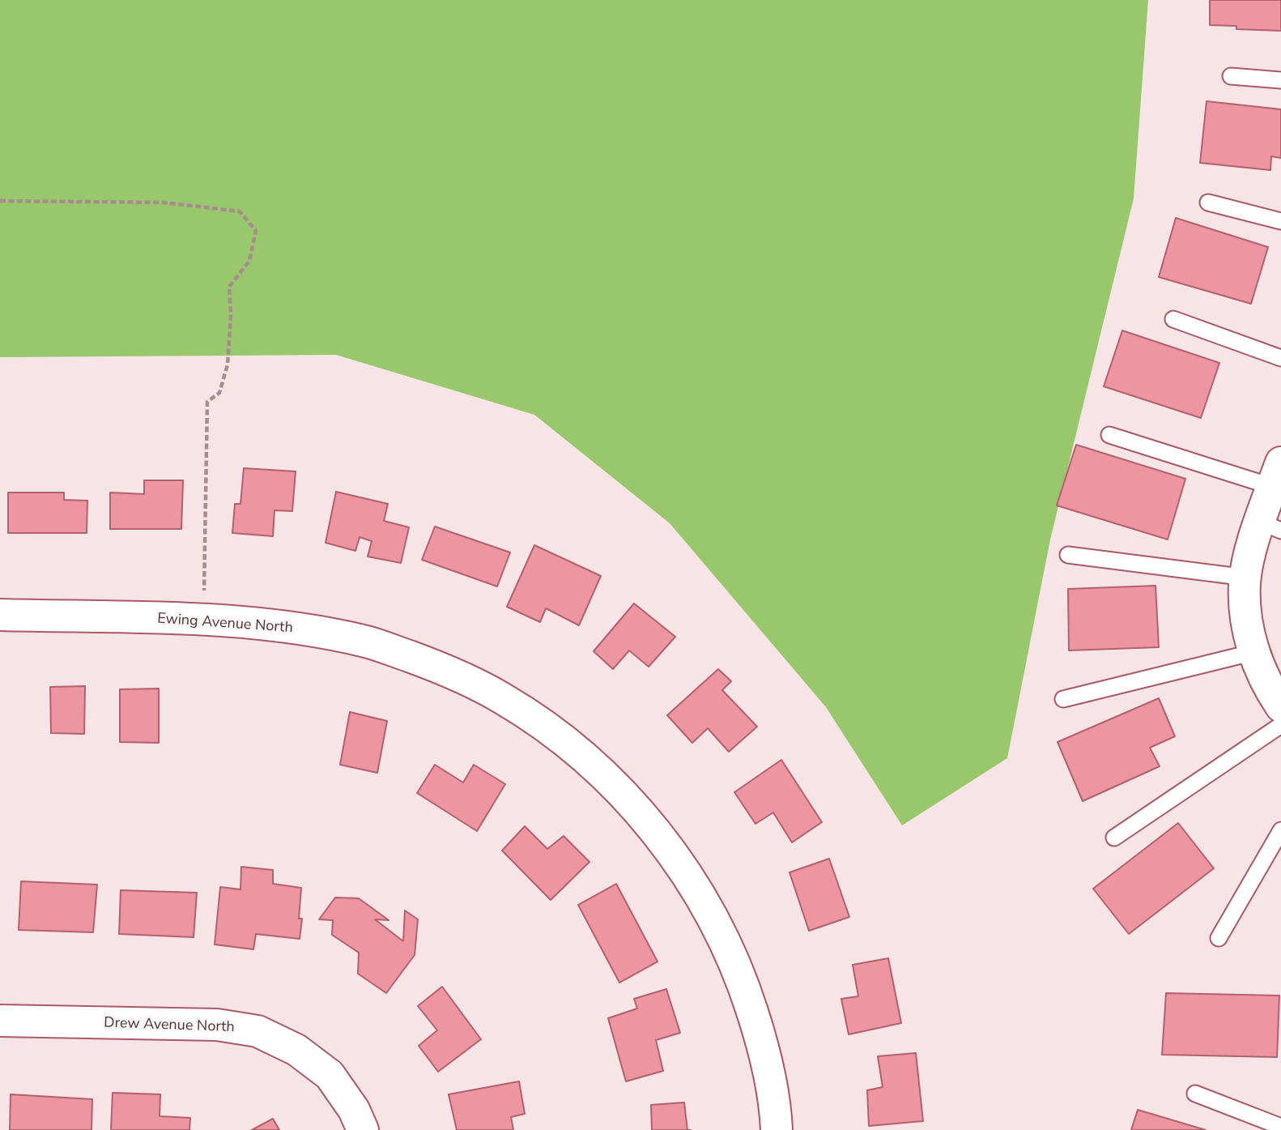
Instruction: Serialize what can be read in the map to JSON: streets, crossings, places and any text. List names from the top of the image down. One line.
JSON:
{"streets":{"street":["Ewing Avenue North","Drew Avenue North"]}}
